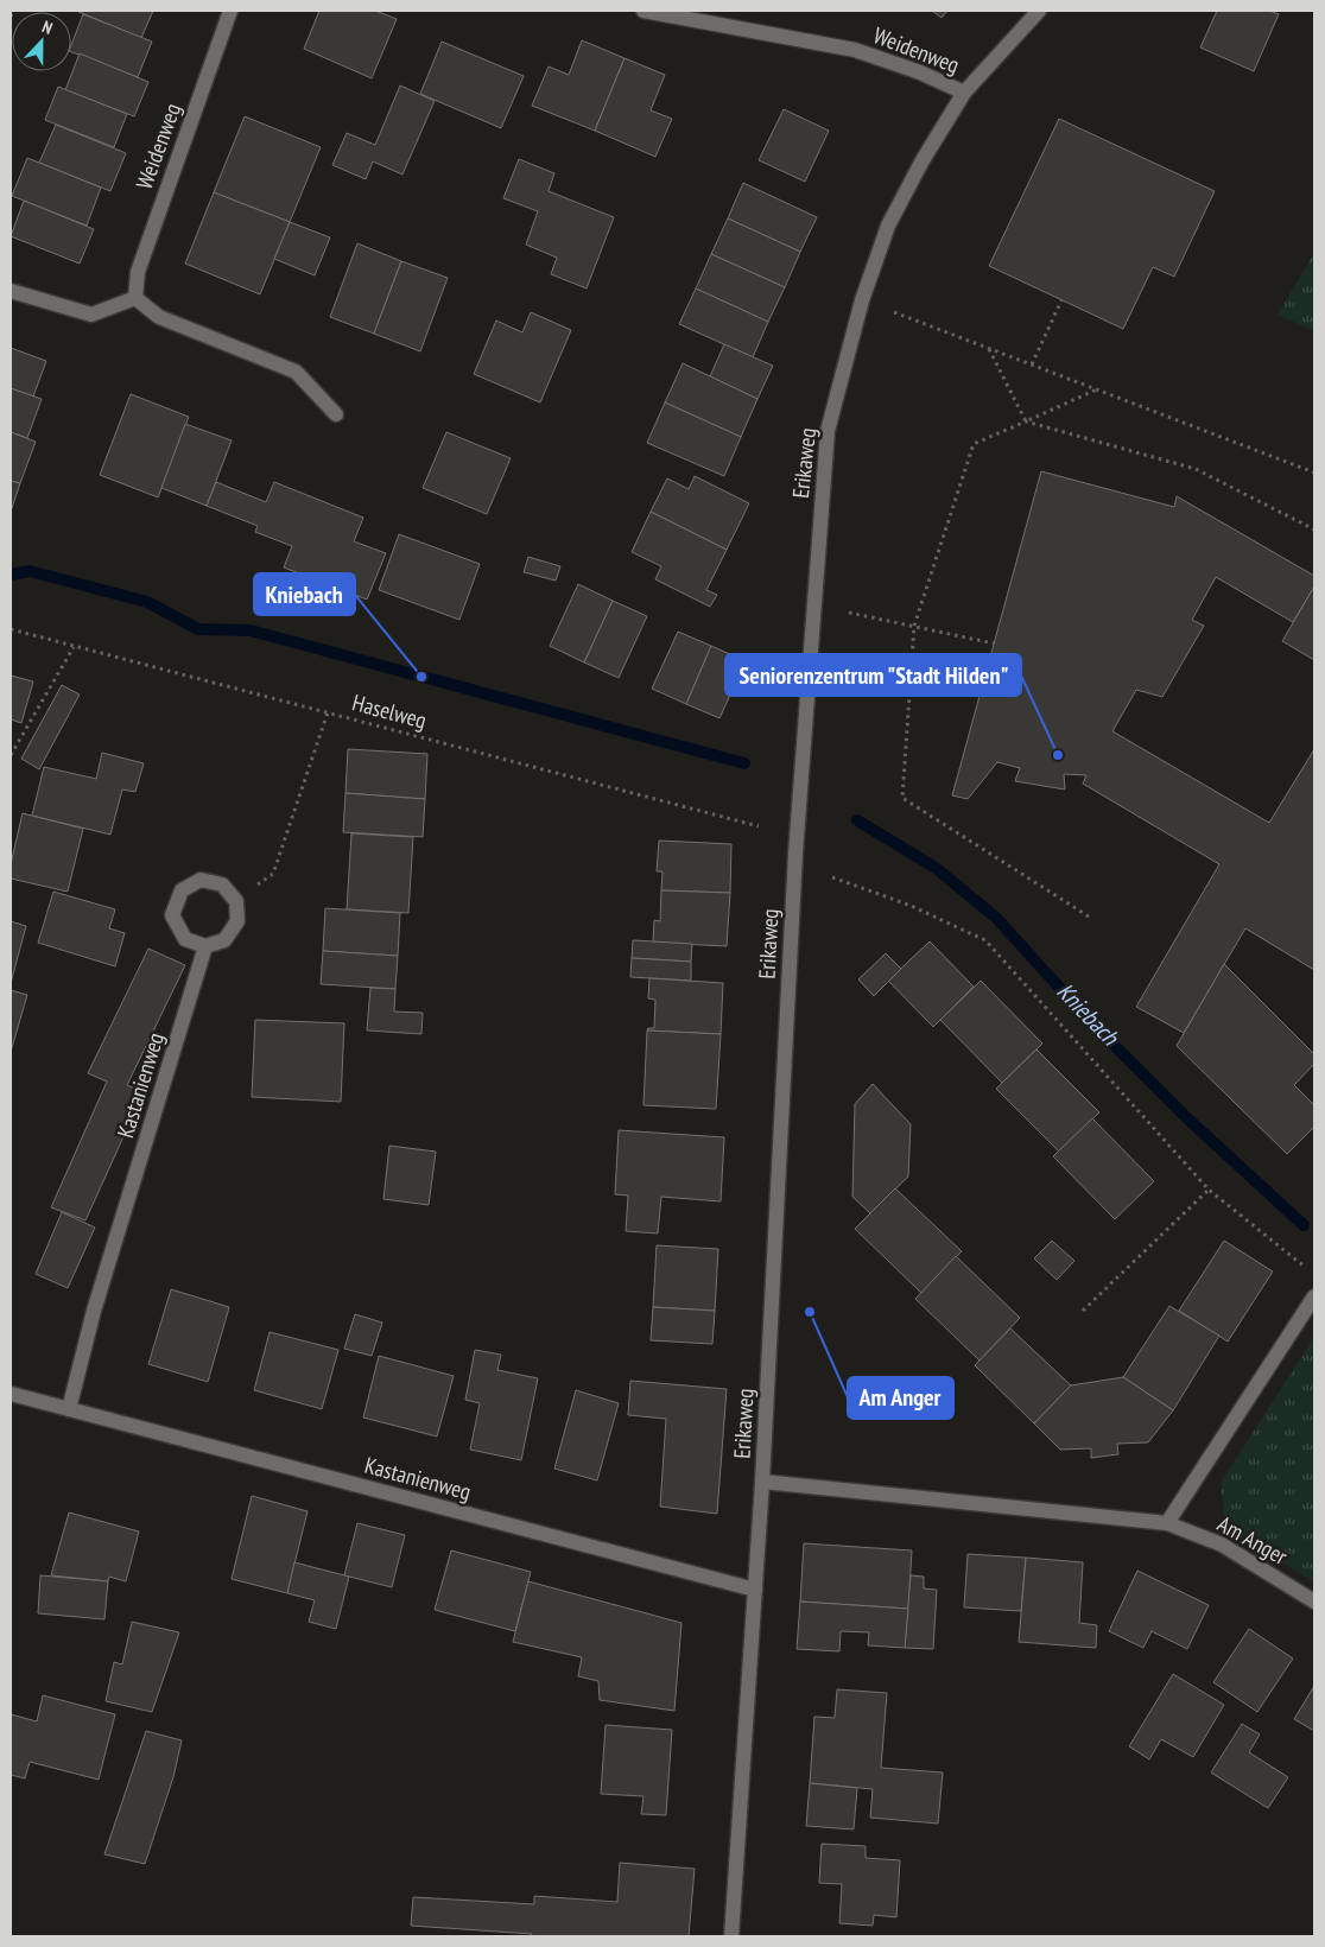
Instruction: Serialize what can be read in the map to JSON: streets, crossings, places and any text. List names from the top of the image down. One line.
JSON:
{"streets":{"street":["Weidenweg","Erikaweg","Kastanienweg","Am Anger"],"path":["Haselweg"]},"crossings":[["Weidenweg","Erikaweg"],["Erikaweg","Kastanienweg"],["Erikaweg","Am Anger"]],"water":["Kniebach"],"places":["Kniebach","Seniorenzentrum \"Stadt Hilden\"","Am Anger"],"north":"top"}
